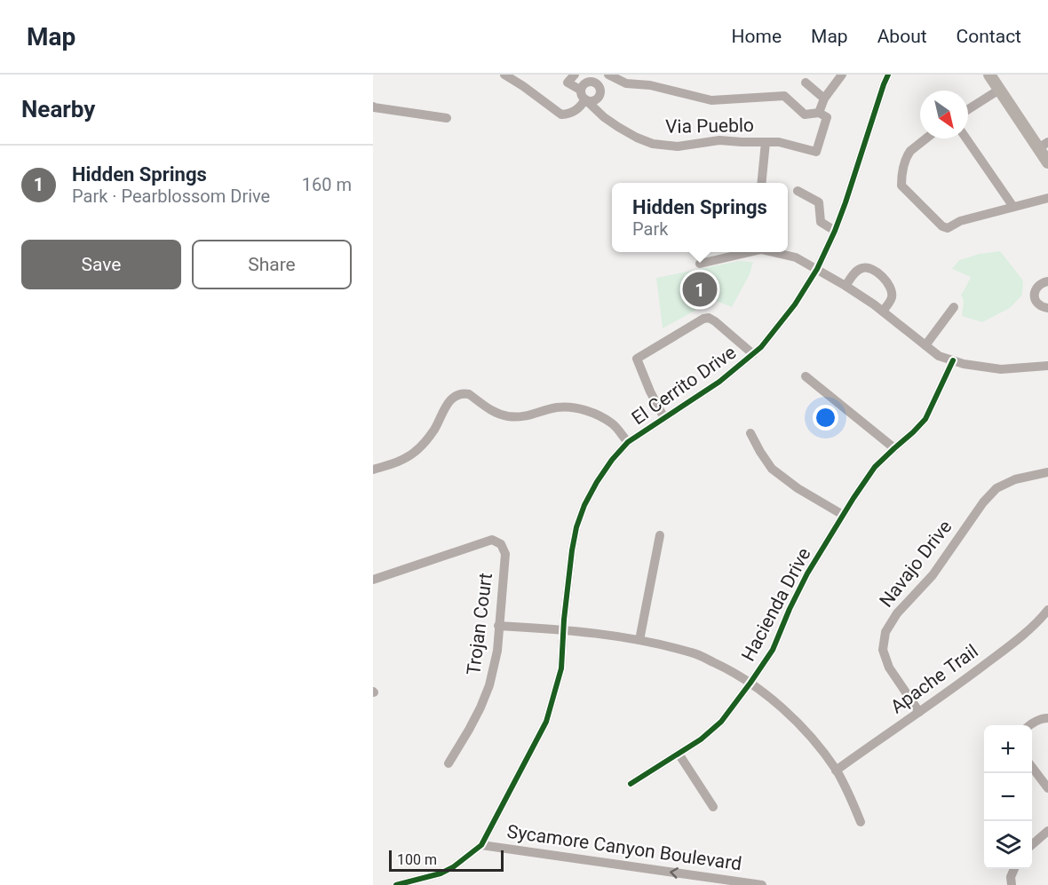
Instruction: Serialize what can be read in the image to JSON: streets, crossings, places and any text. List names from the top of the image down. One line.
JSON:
{"streets":{"street":["Via Pueblo","El Cerrito Drive","Navajo Drive","Hacienda Drive","Trojan Court","Apache Trail","Sycamore Canyon Boulevard"]},"crossings":[["El Cerrito Drive","Sycamore Canyon Boulevard"],["Navajo Drive","Apache Trail"]],"one_way":["Sycamore Canyon Boulevard"],"scale_bar":"100 m","north":"bottom right","page":{"header":"Map","nav":["Home","Map","About","Contact"],"heading":"Nearby","list":[{"mark":"1","name":"Hidden Springs","note":"Park · Pearblossom Drive","value":"160 m"}],"popup":["Hidden Springs","Park"],"buttons":["Save","Share"],"pins":"1","map_buttons":["+","−"],"scale":"100 m"}}
